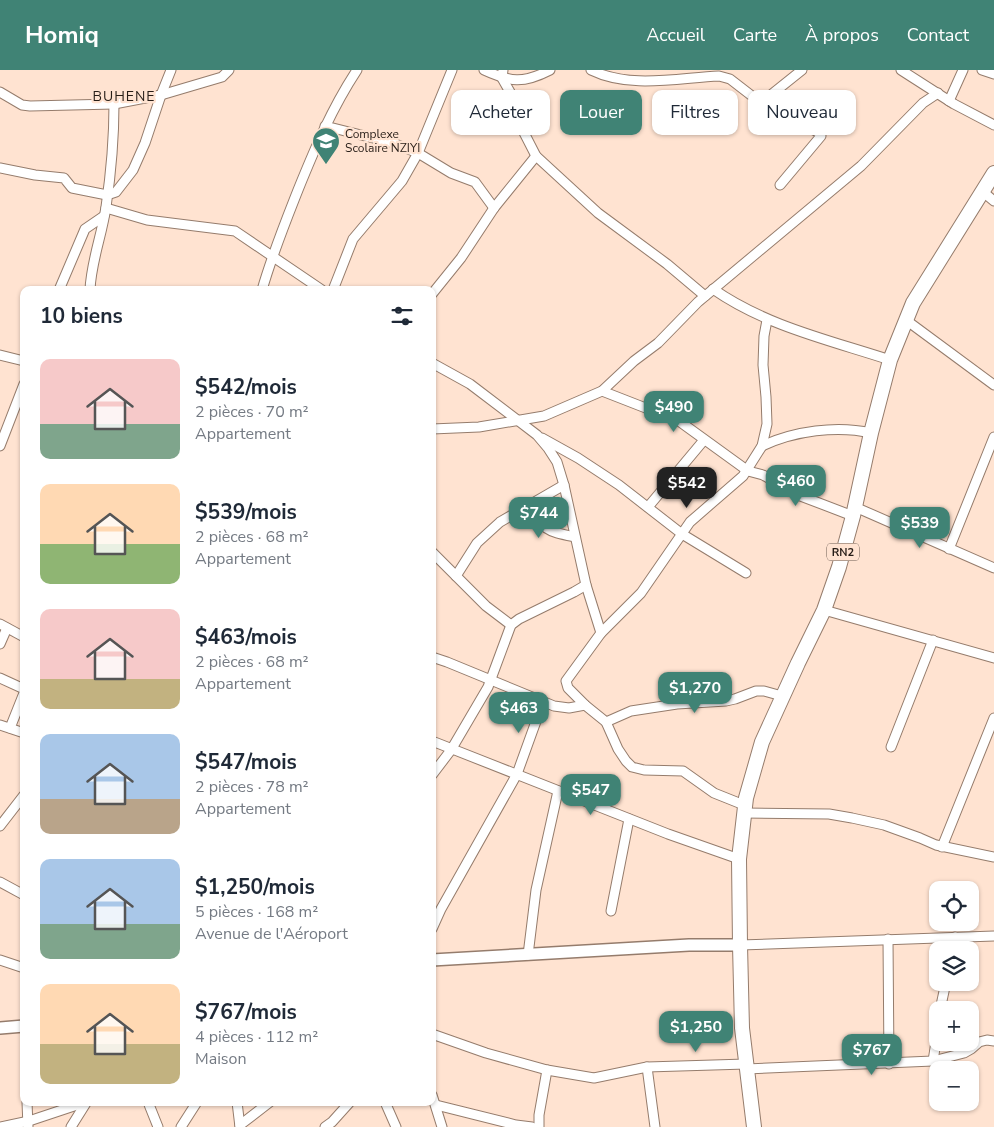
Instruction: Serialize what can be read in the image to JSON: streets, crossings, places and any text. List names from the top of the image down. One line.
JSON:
{"streets":{"highway":["RN2"]},"districts":["BUHENE"],"places":{"school or university":["Complexe Scolaire NZIYI"]},"page":{"header":"Homiq","nav":["Accueil","Carte","À propos","Contact"],"chip":["Acheter","Louer","Filtres","Nouveau"],"heading":"10 biens","list":[{"name":"$542/mois","note":"2 pièces · 70 m² · Appartement"},{"name":"$539/mois","note":"2 pièces · 68 m² · Appartement"},{"name":"$463/mois","note":"2 pièces · 68 m² · Appartement"},{"name":"$547/mois","note":"2 pièces · 78 m² · Appartement"},{"name":"$1,250/mois","note":"5 pièces · 168 m² · Avenue de l'Aéroport"},{"name":"$767/mois","note":"4 pièces · 112 m² · Maison"}],"price":["$490","$460","$542","$744","$539","$1,270","$463","$547","$1,250","$767"],"map_buttons":["+","−"]}}
